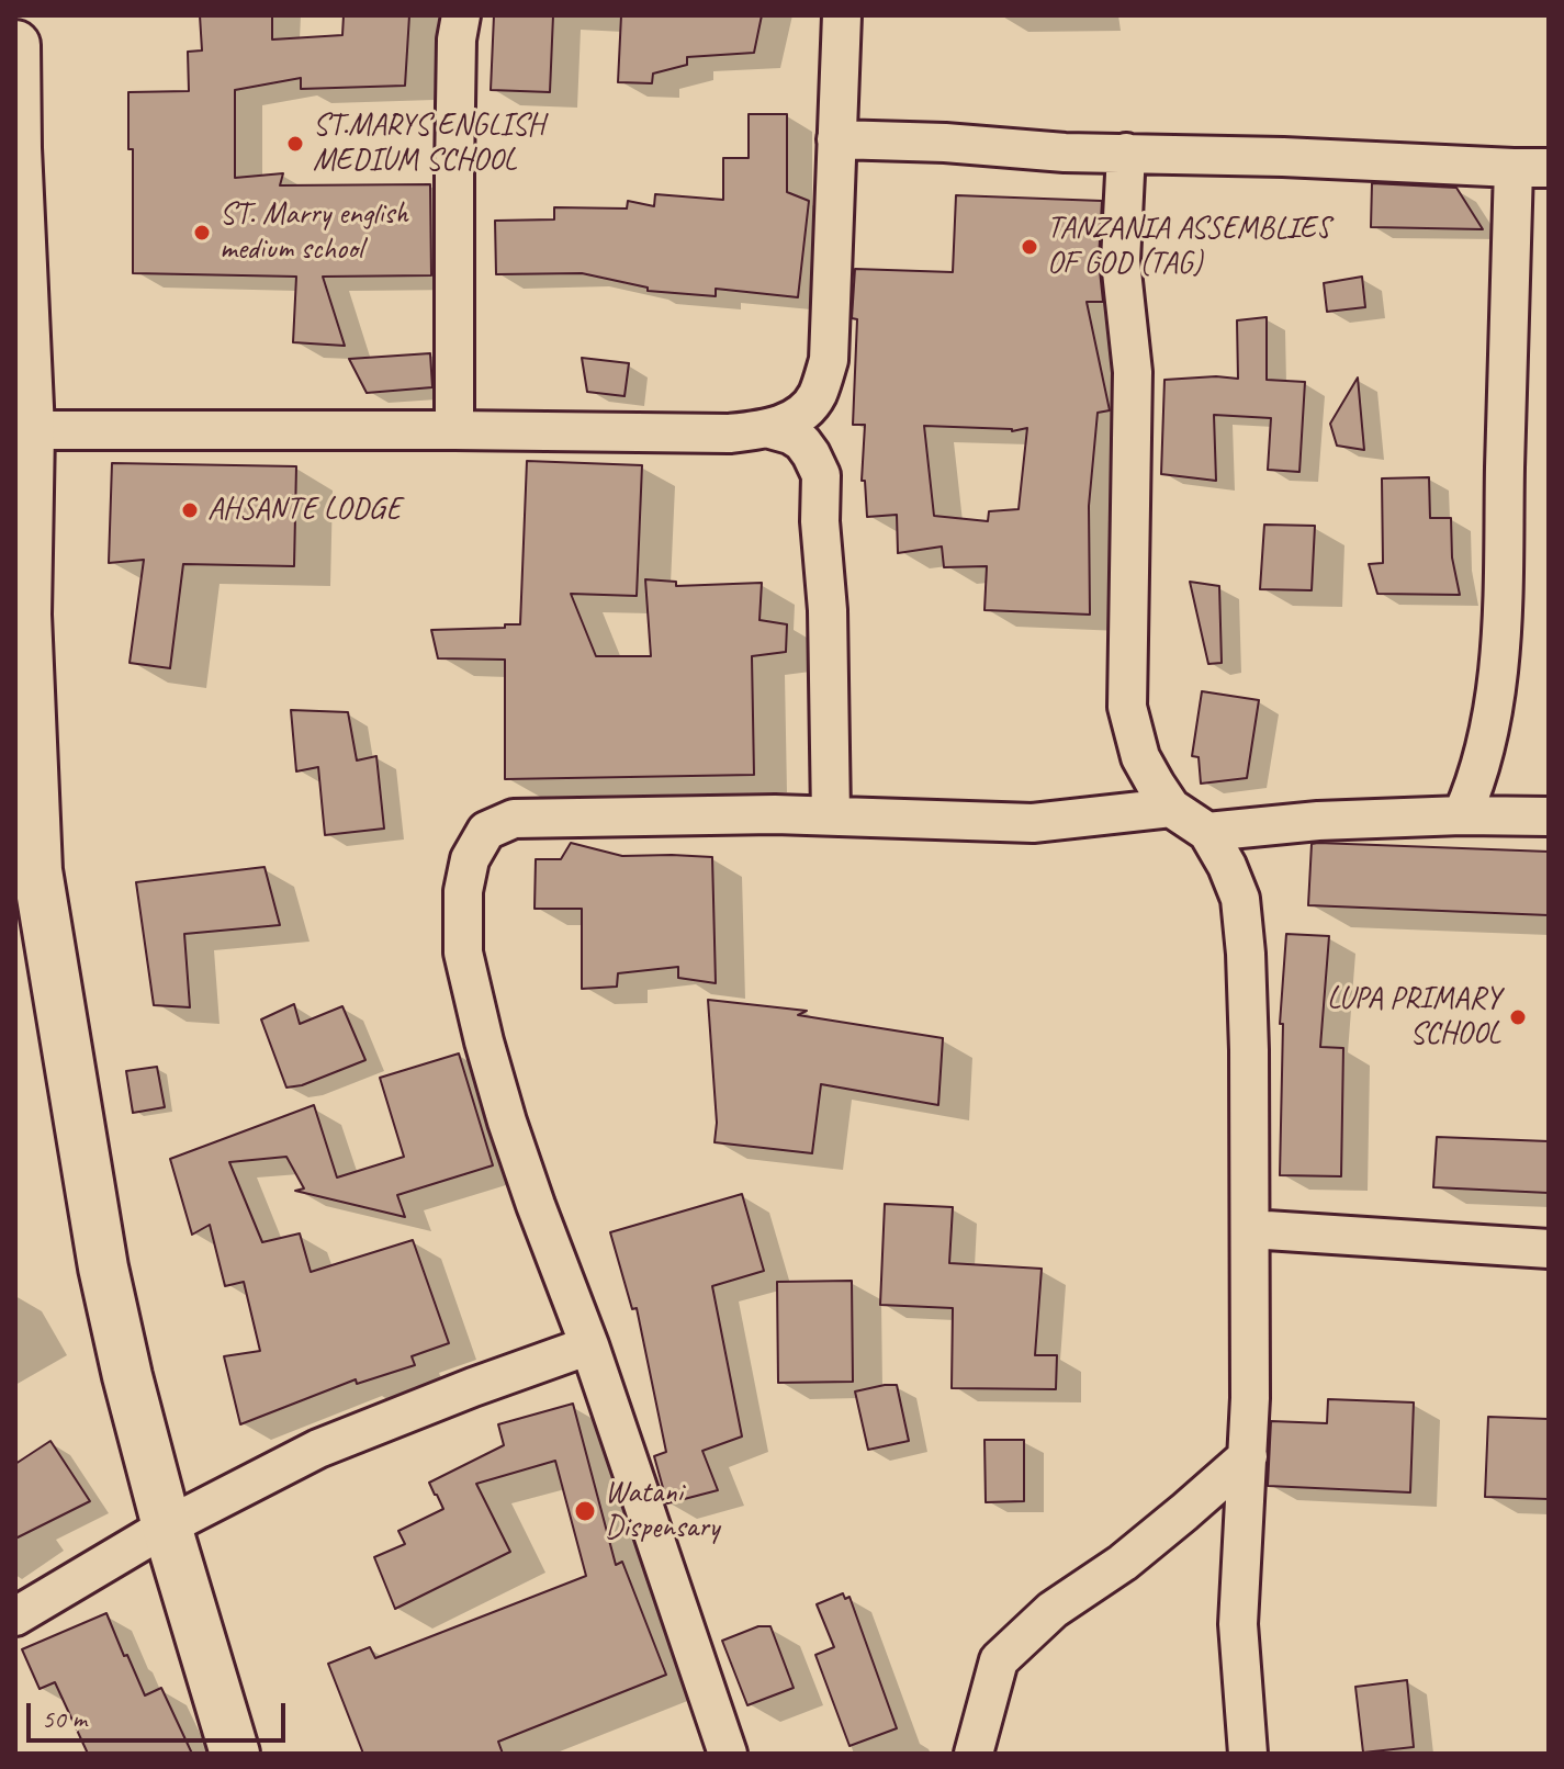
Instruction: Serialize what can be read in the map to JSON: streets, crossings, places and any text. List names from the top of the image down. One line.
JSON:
{"places":["ST.MARYS ENGLISH MEDIUM SCHOOL","ST. Marry english medium school","TANZANIA ASSEMBLIES OF GOD (TAG)","AHSANTE LODGE","LUPA PRIMARY SCHOOL","Watani Dispensary"],"scale_bar":"50 m"}
